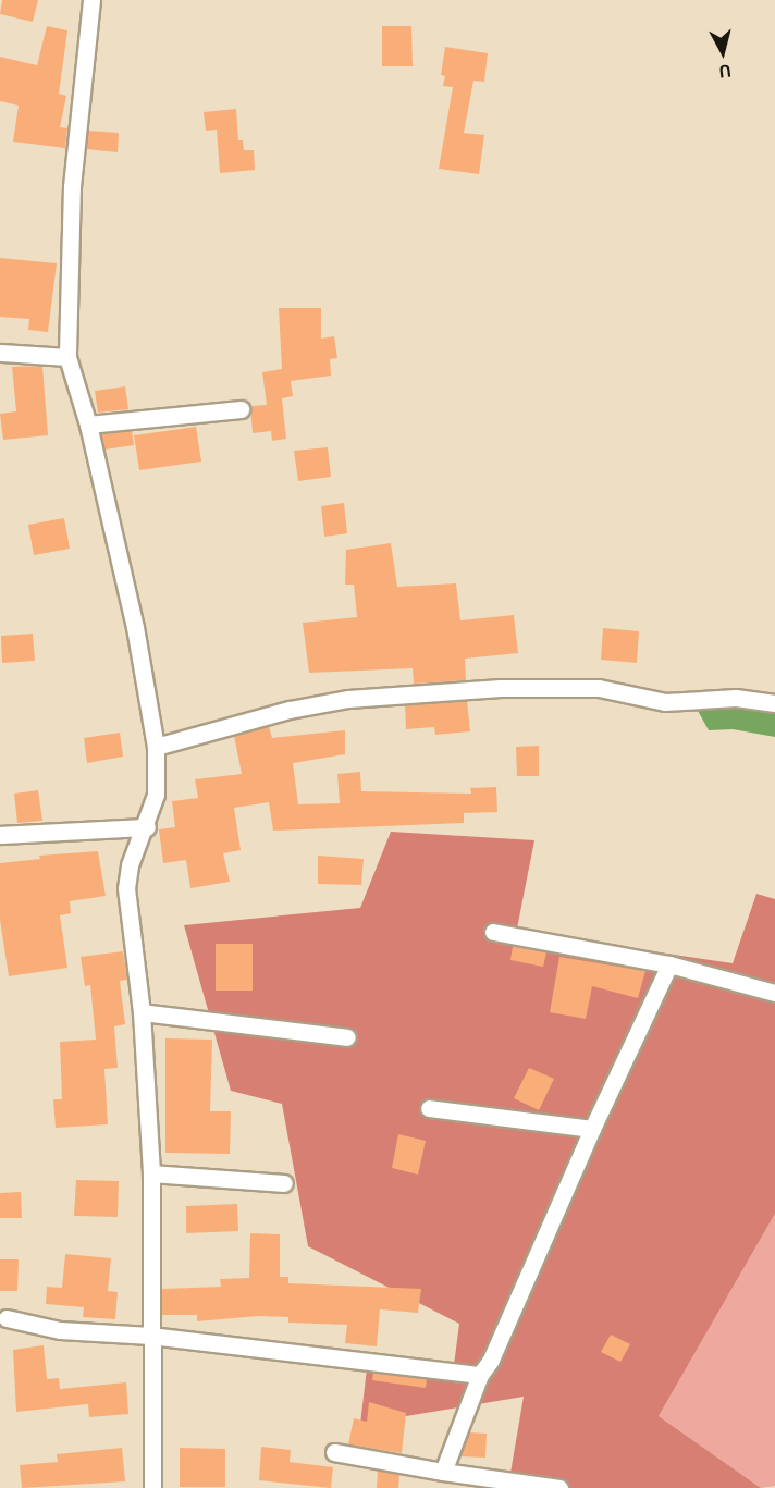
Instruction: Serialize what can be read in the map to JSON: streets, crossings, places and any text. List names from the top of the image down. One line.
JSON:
{"north":"bottom"}
